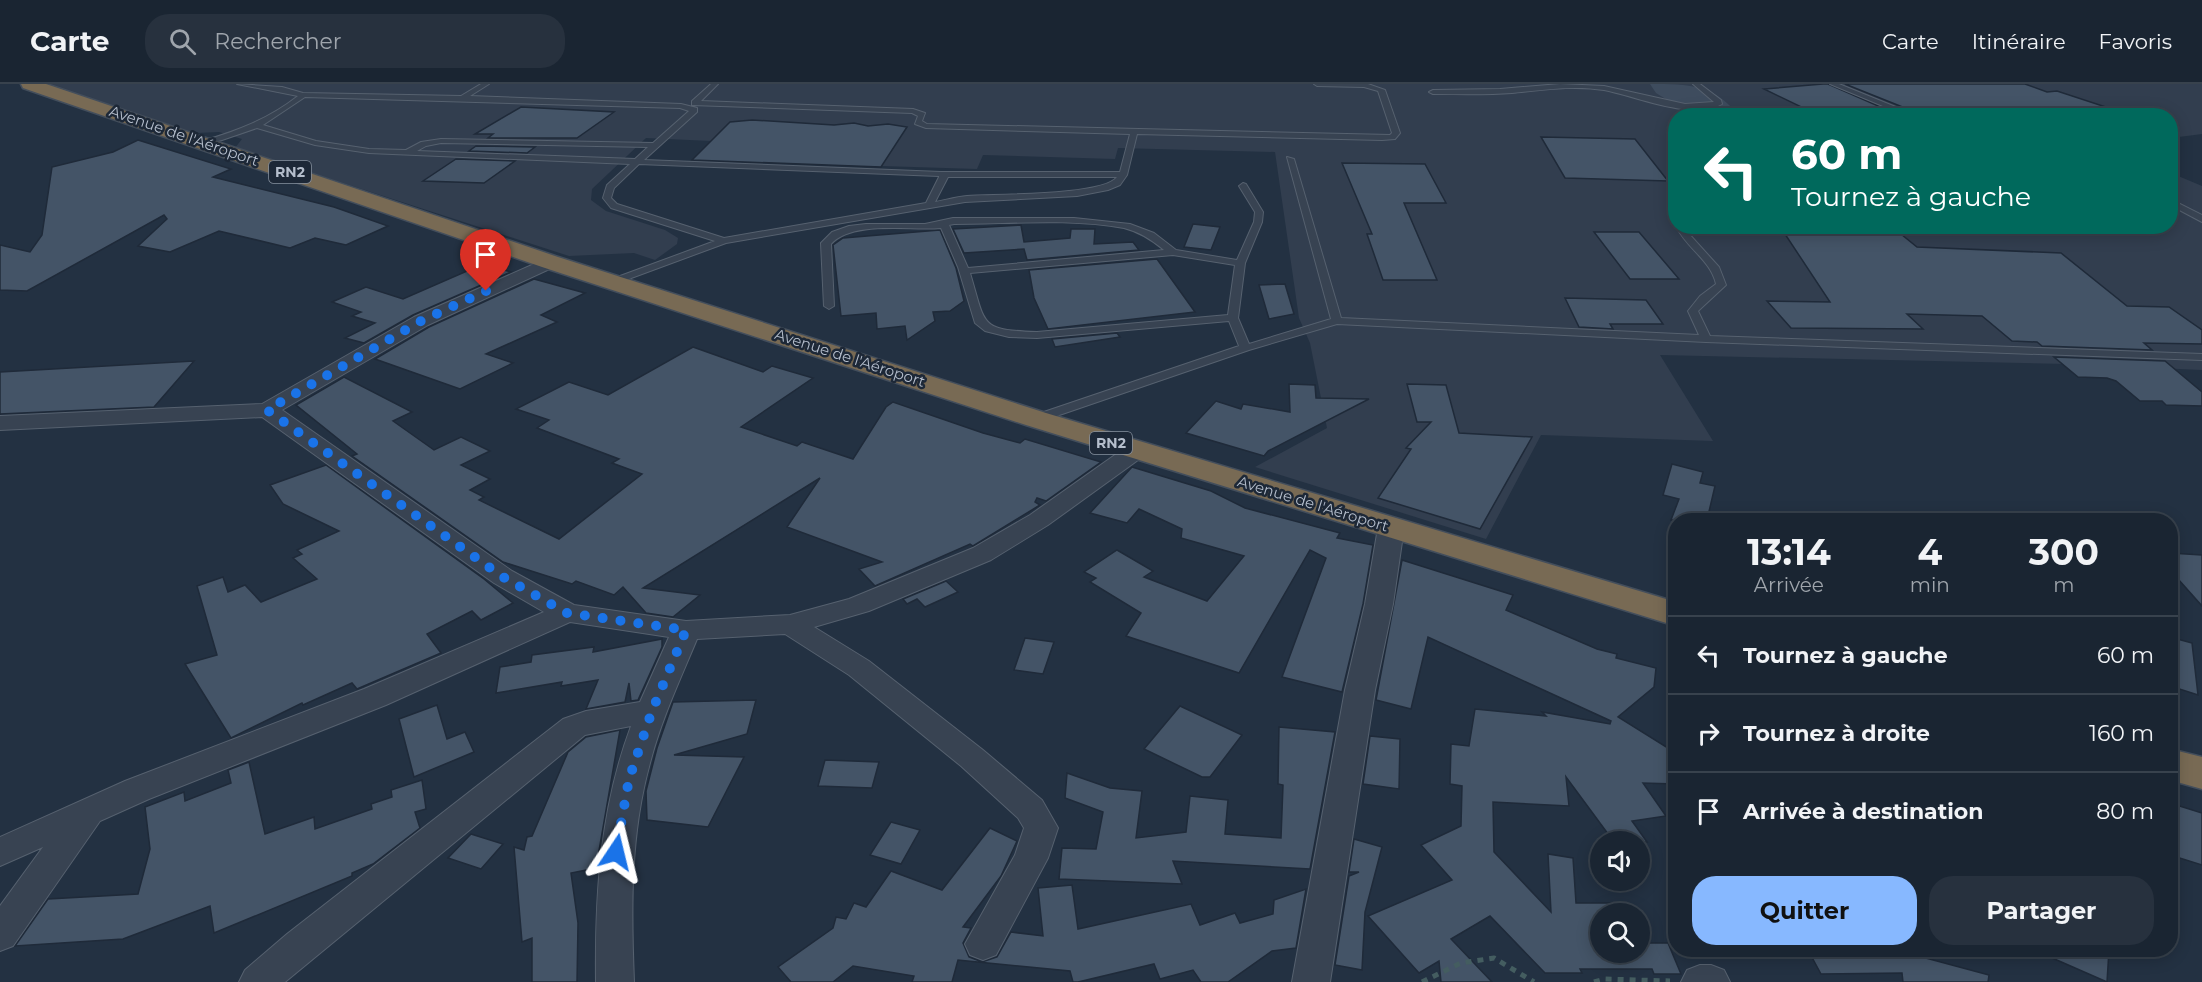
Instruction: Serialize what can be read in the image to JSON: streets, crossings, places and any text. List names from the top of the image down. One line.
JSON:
{"streets":{"highway":["Avenue de l'Aéroport","RN2"]},"page":{"header":"Carte","search":"Rechercher","nav":["Carte","Itinéraire","Favoris"],"turn":["60 m","Tournez à gauche"],"eta":["13:14","Arrivée","4","min","300","m"],"list":[{"name":"Tournez à gauche","value":"60 m"},{"name":"Tournez à droite","value":"160 m"},{"name":"Arrivée à destination","value":"80 m"}],"buttons":["Quitter","Partager"]}}
